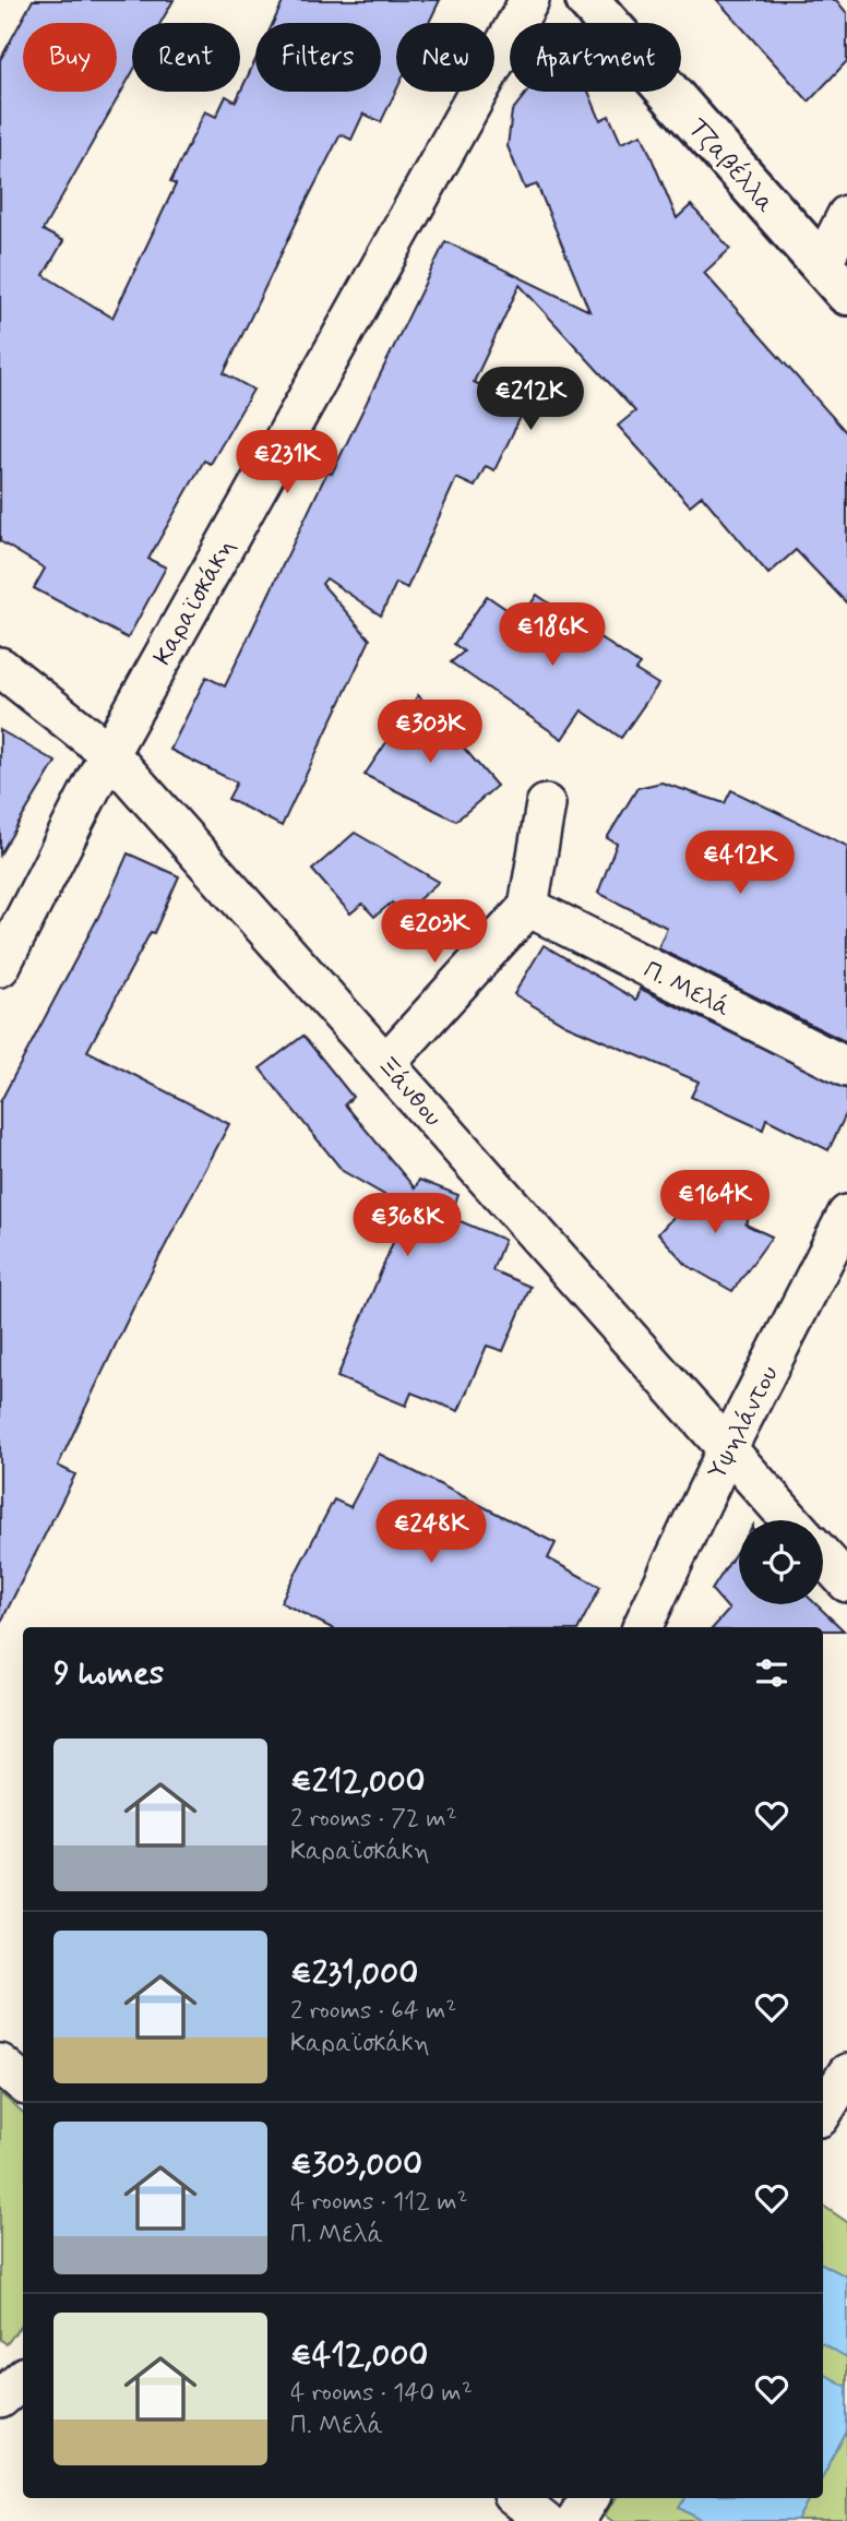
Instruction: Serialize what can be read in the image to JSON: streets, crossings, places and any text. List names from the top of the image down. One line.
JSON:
{"streets":{"street":["Τζαβέλλα","Καραϊσκάκη","Π. Μελά","Ξάνθου","Υψηλάντου"]},"crossings":[["Καραϊσκάκη","Ξάνθου"],["Ξάνθου","Υψηλάντου"]],"page":{"chip":["Buy","Rent","Filters","New","Apartment"],"price":["€212K","€231K","€186K","€303K","€412K","€203K","€164K","€368K","€248K"],"heading":"9 homes","list":[{"name":"€212,000","note":"2 rooms · 72 m² · Καραϊσκάκη"},{"name":"€231,000","note":"2 rooms · 64 m² · Καραϊσκάκη"},{"name":"€303,000","note":"4 rooms · 112 m² · Π. Μελά"},{"name":"€412,000","note":"4 rooms · 140 m² · Π. Μελά"}]}}
